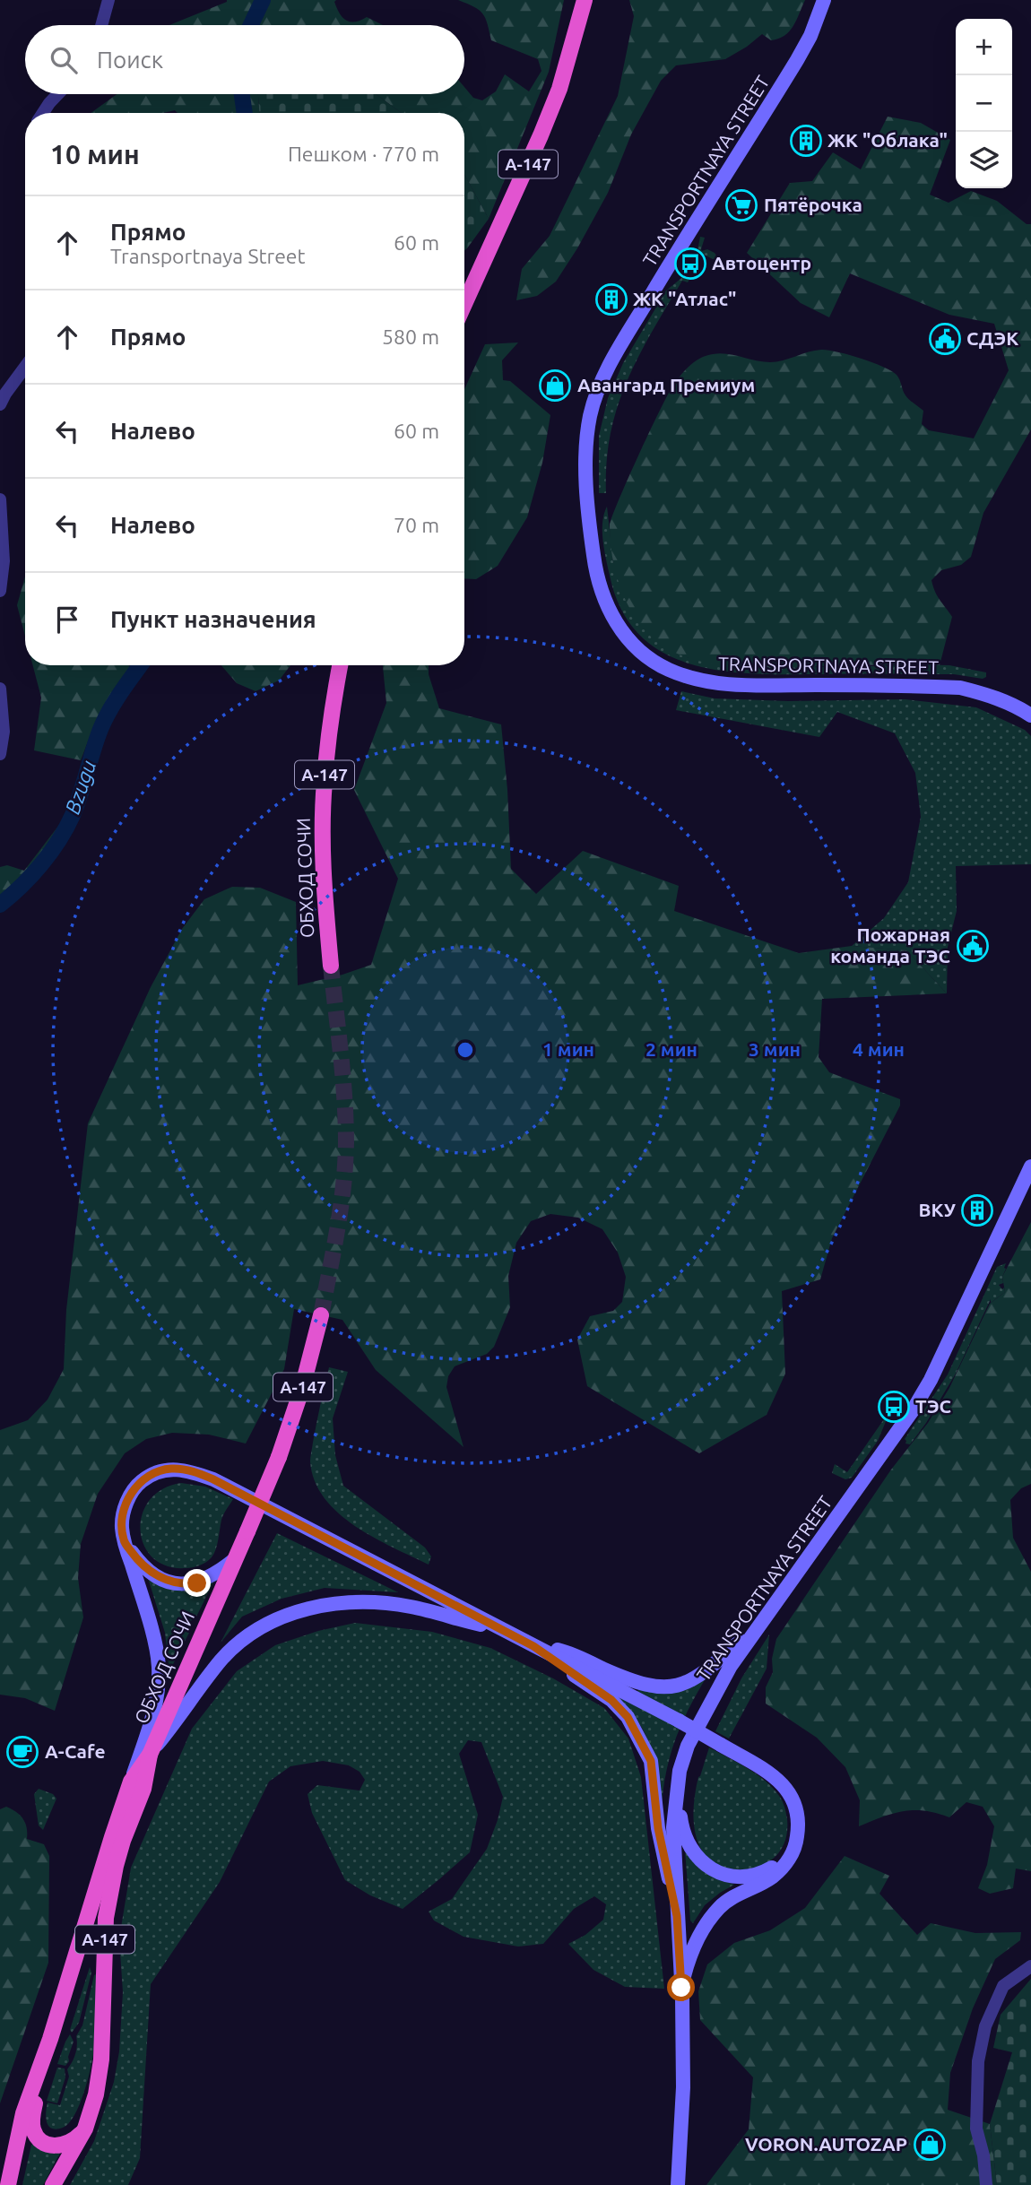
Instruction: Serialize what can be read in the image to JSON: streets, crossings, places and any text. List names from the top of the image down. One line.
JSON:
{"streets":{"highway":["А-147","ОБХОД СОЧИ"],"main road":["TRANSPORTNAYA STREET"]},"crossings":[["А-147","ОБХОД СОЧИ"]],"water":["Bzugu"],"places":{"building":["ЖК \"Облака\"","ЖК \"Атлас\"","ВКУ"],"supermarket":["Пятёрочка"],"bus stop":["Автоцентр","ТЭС"],"public building":["СДЭК","Пожарная команда ТЭС"],"shop":["Авангард Премиум","VORON.AUTOZAP"],"cafe":["A-Cafe"]},"page":{"map_buttons":["+","−"],"search":"Поиск","heading":["10 мин","Пешком · 770 m"],"list":[["Прямо","Transportnaya Street","60 m"],["Прямо","580 m"],["Налево","60 m"],["Налево","70 m"],"Пункт назначения"]},"rings":["1 мин","2 мин","3 мин","4 мин"]}
